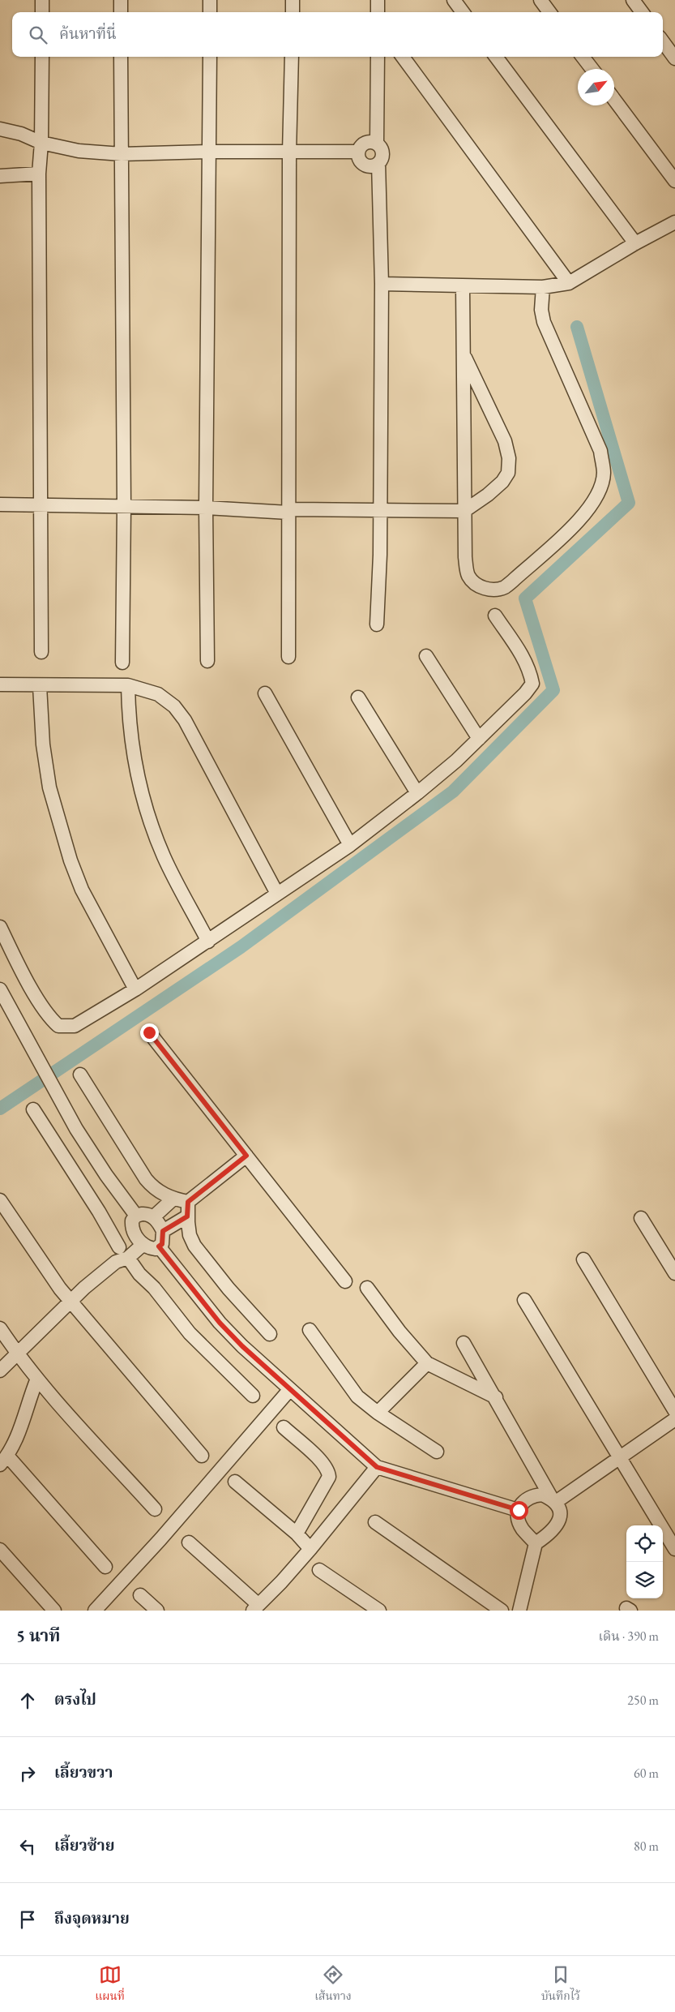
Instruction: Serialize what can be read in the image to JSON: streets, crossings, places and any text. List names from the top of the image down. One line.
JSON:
{"north":"top right","page":{"search":"ค้นหาที่นี่","heading":["5 นาที","เดิน · 390 m"],"list":[["ตรงไป","250 m"],["เลี้ยวขวา","60 m"],["เลี้ยวซ้าย","80 m"],"ถึงจุดหมาย"],"nav":["แผนที่","เส้นทาง","บันทึกไว้"]}}
